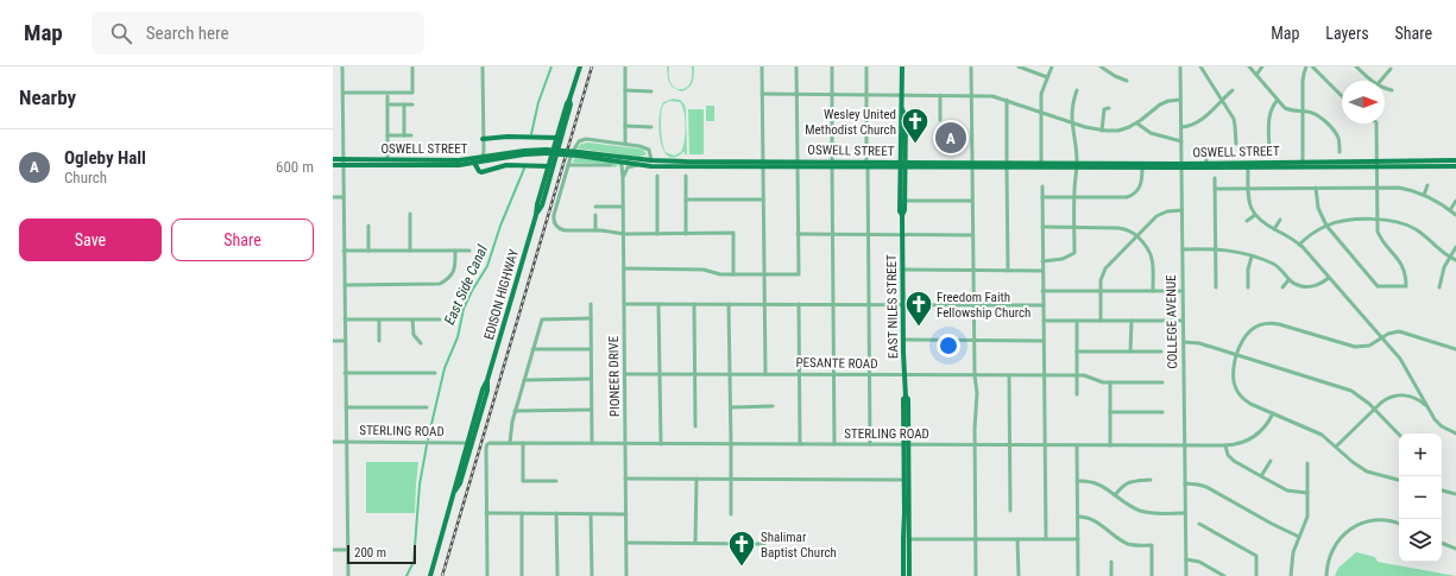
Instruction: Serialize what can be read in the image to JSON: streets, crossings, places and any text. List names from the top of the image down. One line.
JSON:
{"streets":{"main road":["OSWELL STREET","EDISON HIGHWAY","EAST NILES STREET"],"street":["COLLEGE AVENUE","PESANTE ROAD","PIONEER DRIVE","STERLING ROAD"]},"crossings":[["OSWELL STREET","EDISON HIGHWAY"],["OSWELL STREET","EAST NILES STREET"],["OSWELL STREET","COLLEGE AVENUE"],["OSWELL STREET","PIONEER DRIVE"],["EDISON HIGHWAY","STERLING ROAD"],["EAST NILES STREET","PESANTE ROAD"],["EAST NILES STREET","STERLING ROAD"],["COLLEGE AVENUE","STERLING ROAD"],["PESANTE ROAD","PIONEER DRIVE"],["PIONEER DRIVE","STERLING ROAD"]],"water":["East Side Canal"],"places":{"church":["Wesley United Methodist Church","Freedom Faith Fellowship Church","Shalimar Baptist Church"]},"scale_bar":"200 m","north":"right","page":{"header":"Map","search":"Search here","nav":["Map","Layers","Share"],"heading":"Nearby","pins":"A","list":[{"mark":"A","name":"Ogleby Hall","note":"Church","value":"600 m"}],"buttons":["Save","Share"],"map_buttons":["+","−"],"scale":"200 m"}}
